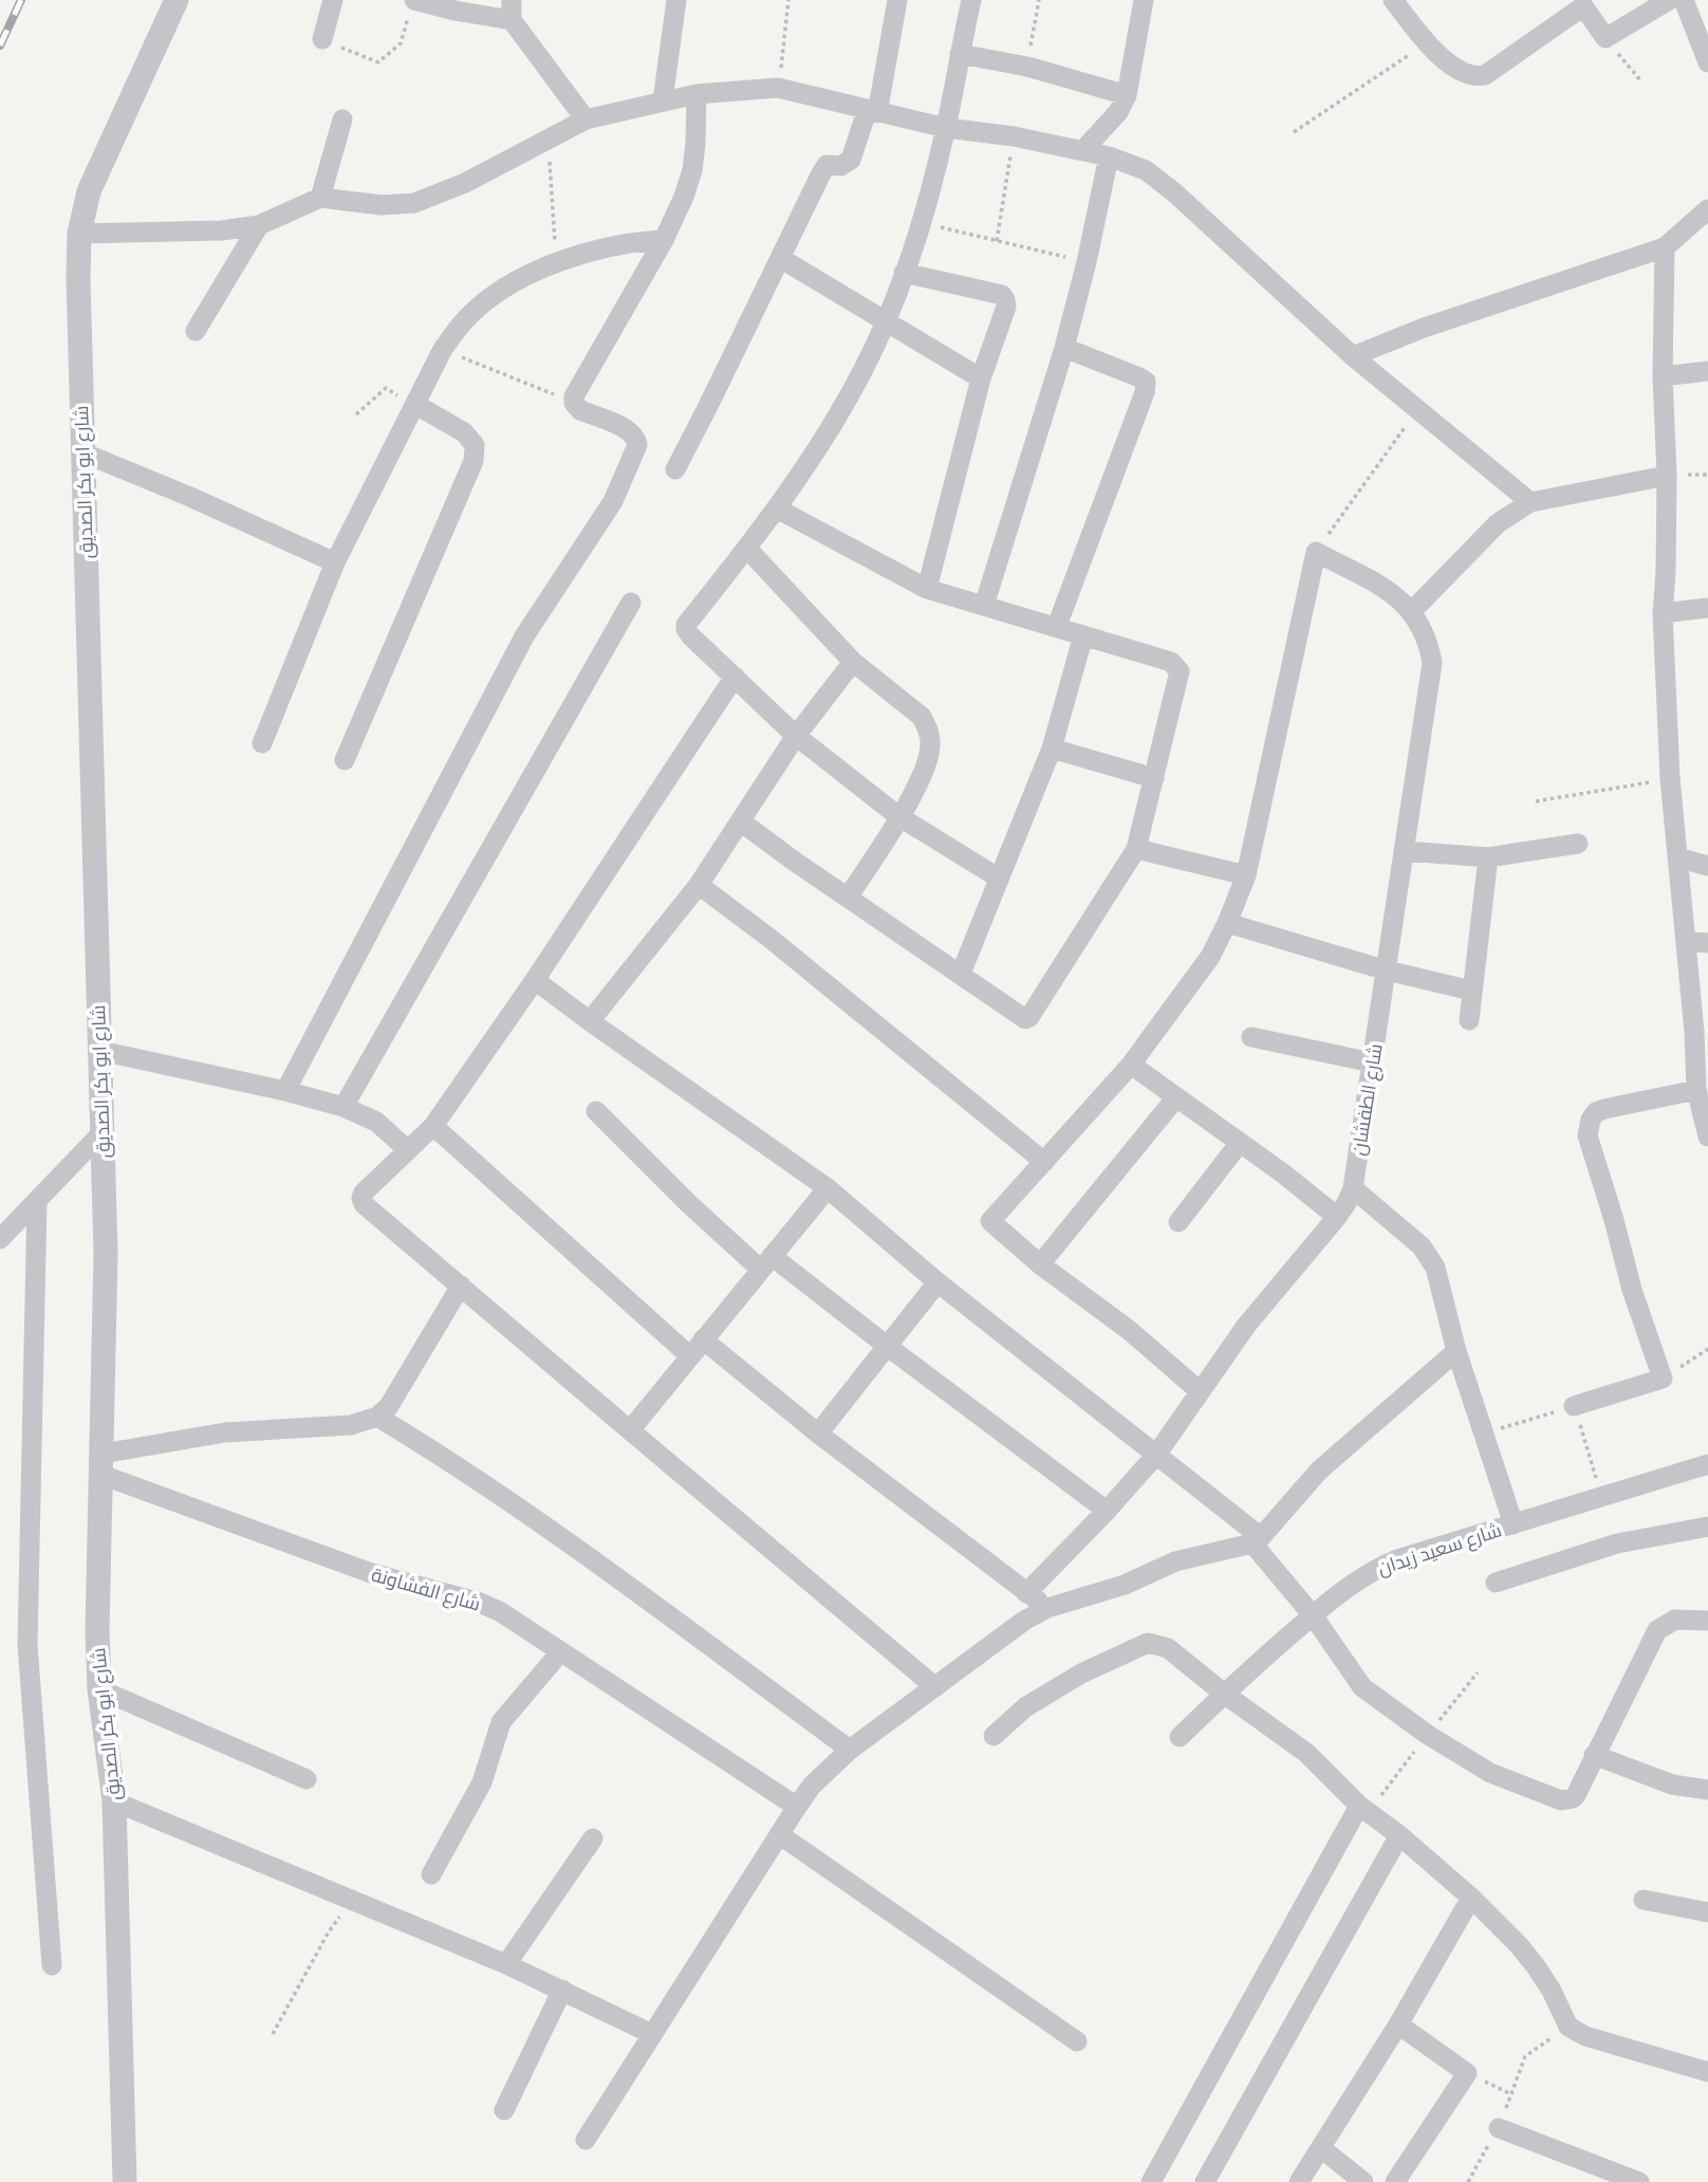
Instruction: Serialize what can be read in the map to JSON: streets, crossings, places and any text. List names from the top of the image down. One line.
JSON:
{"streets":{"street":["شارع ابو بكر الصديق","شارع الطفشان","شارع سعيد زيدان","شارع الفشاونة"]},"crossings":[["شارع ابو بكر الصديق","شارع الفشاونة"]]}
